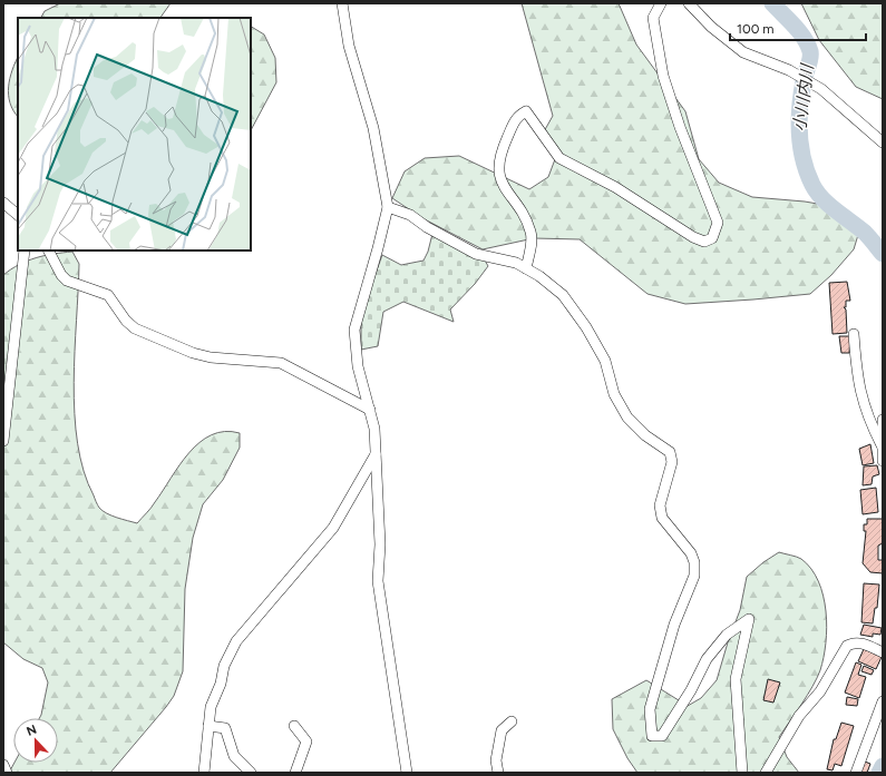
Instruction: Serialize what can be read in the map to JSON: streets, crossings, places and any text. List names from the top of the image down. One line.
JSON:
{"water":["小川内川"],"scale_bar":"100 m","north":"top"}
